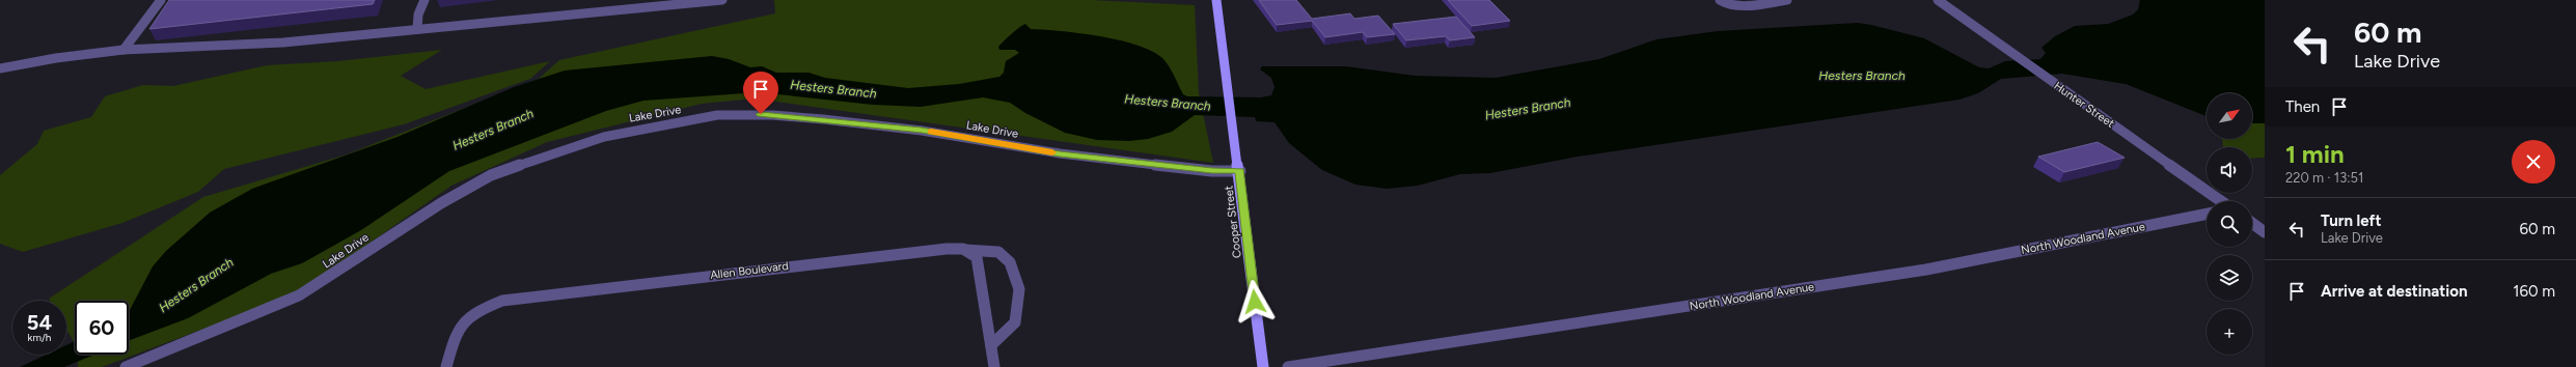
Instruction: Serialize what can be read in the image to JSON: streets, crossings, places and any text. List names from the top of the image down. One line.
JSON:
{"streets":{"main road":["Cooper Street"],"street":["Hunter Street","Lake Drive","North Woodland Avenue","Allen Boulevard"]},"crossings":[["Lake Drive","Cooper Street"]],"water":["Hesters Branch"],"north":"top right","page":{"turn":["60 m","Lake Drive"],"then":"Then","map_buttons":"+","heading":["1 min","220 m · 13:51"],"list":[{"name":"Turn left","note":"Lake Drive","value":"60 m"},{"name":"Arrive at destination","value":"160 m"}],"speed":"54 km/h","limit":"60"}}
